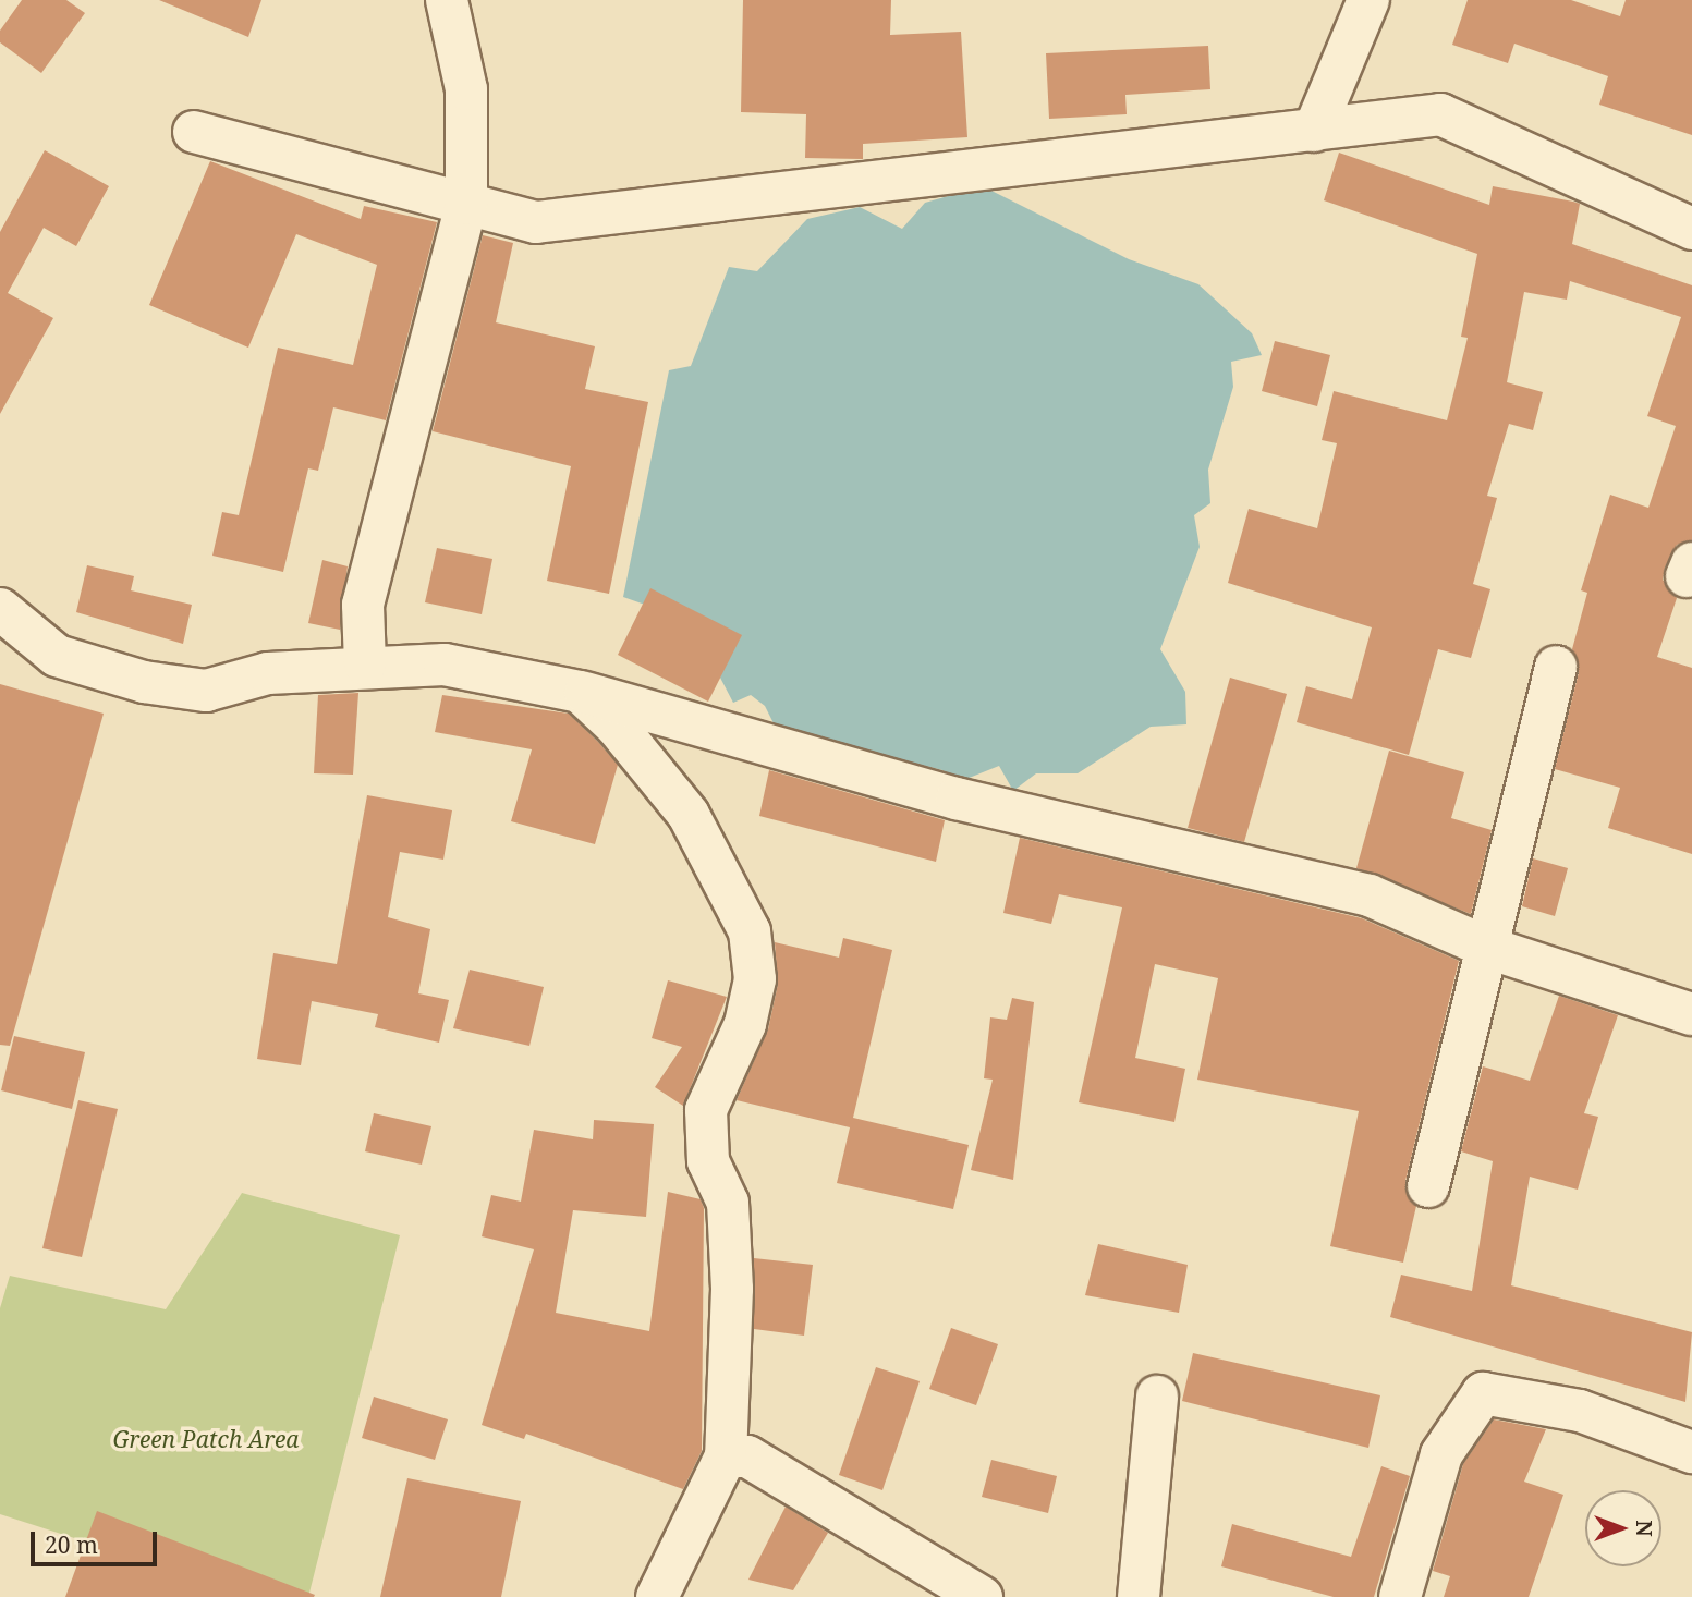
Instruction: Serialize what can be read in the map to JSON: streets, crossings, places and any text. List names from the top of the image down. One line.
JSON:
{"parks":["Green Patch Area"],"scale_bar":"20 m","north":"right"}
